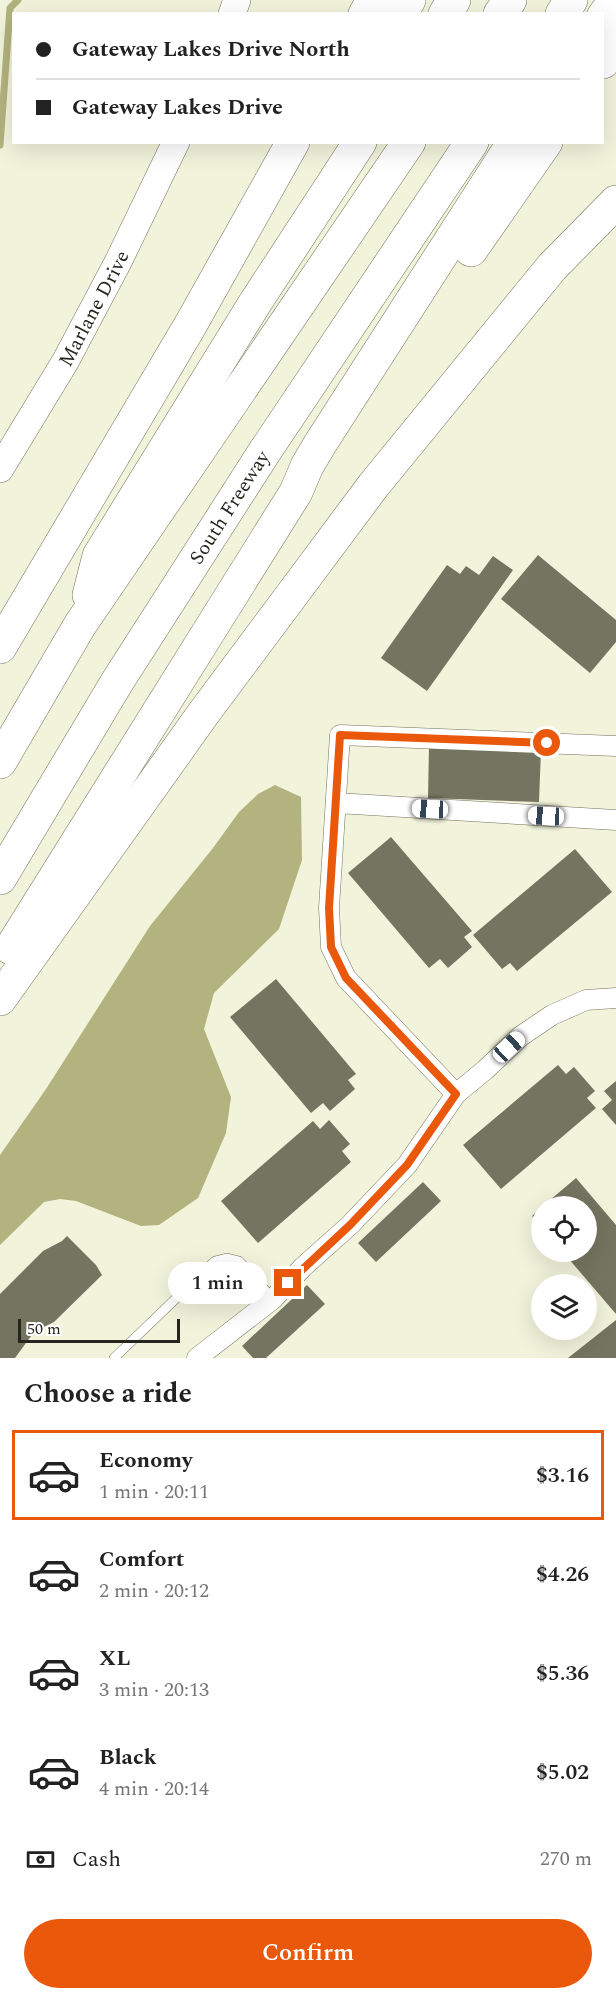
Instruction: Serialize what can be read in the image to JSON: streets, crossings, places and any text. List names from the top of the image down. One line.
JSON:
{"streets":{"highway":["South Freeway"],"street":["Marlane Drive"]},"scale_bar":"50 m","page":{"banner":["Gateway Lakes Drive North","Gateway Lakes Drive"],"bubble":"1 min","scale":"50 m","heading":"Choose a ride","list":[{"name":"Economy","note":"1 min · 20:11","value":"$3.16"},{"name":"Comfort","note":"2 min · 20:12","value":"$4.26"},{"name":"XL","note":"3 min · 20:13","value":"$5.36"},{"name":"Black","note":"4 min · 20:14","value":"$5.02"}],"pay":["Cash","270 m"],"buttons":"Confirm"}}
